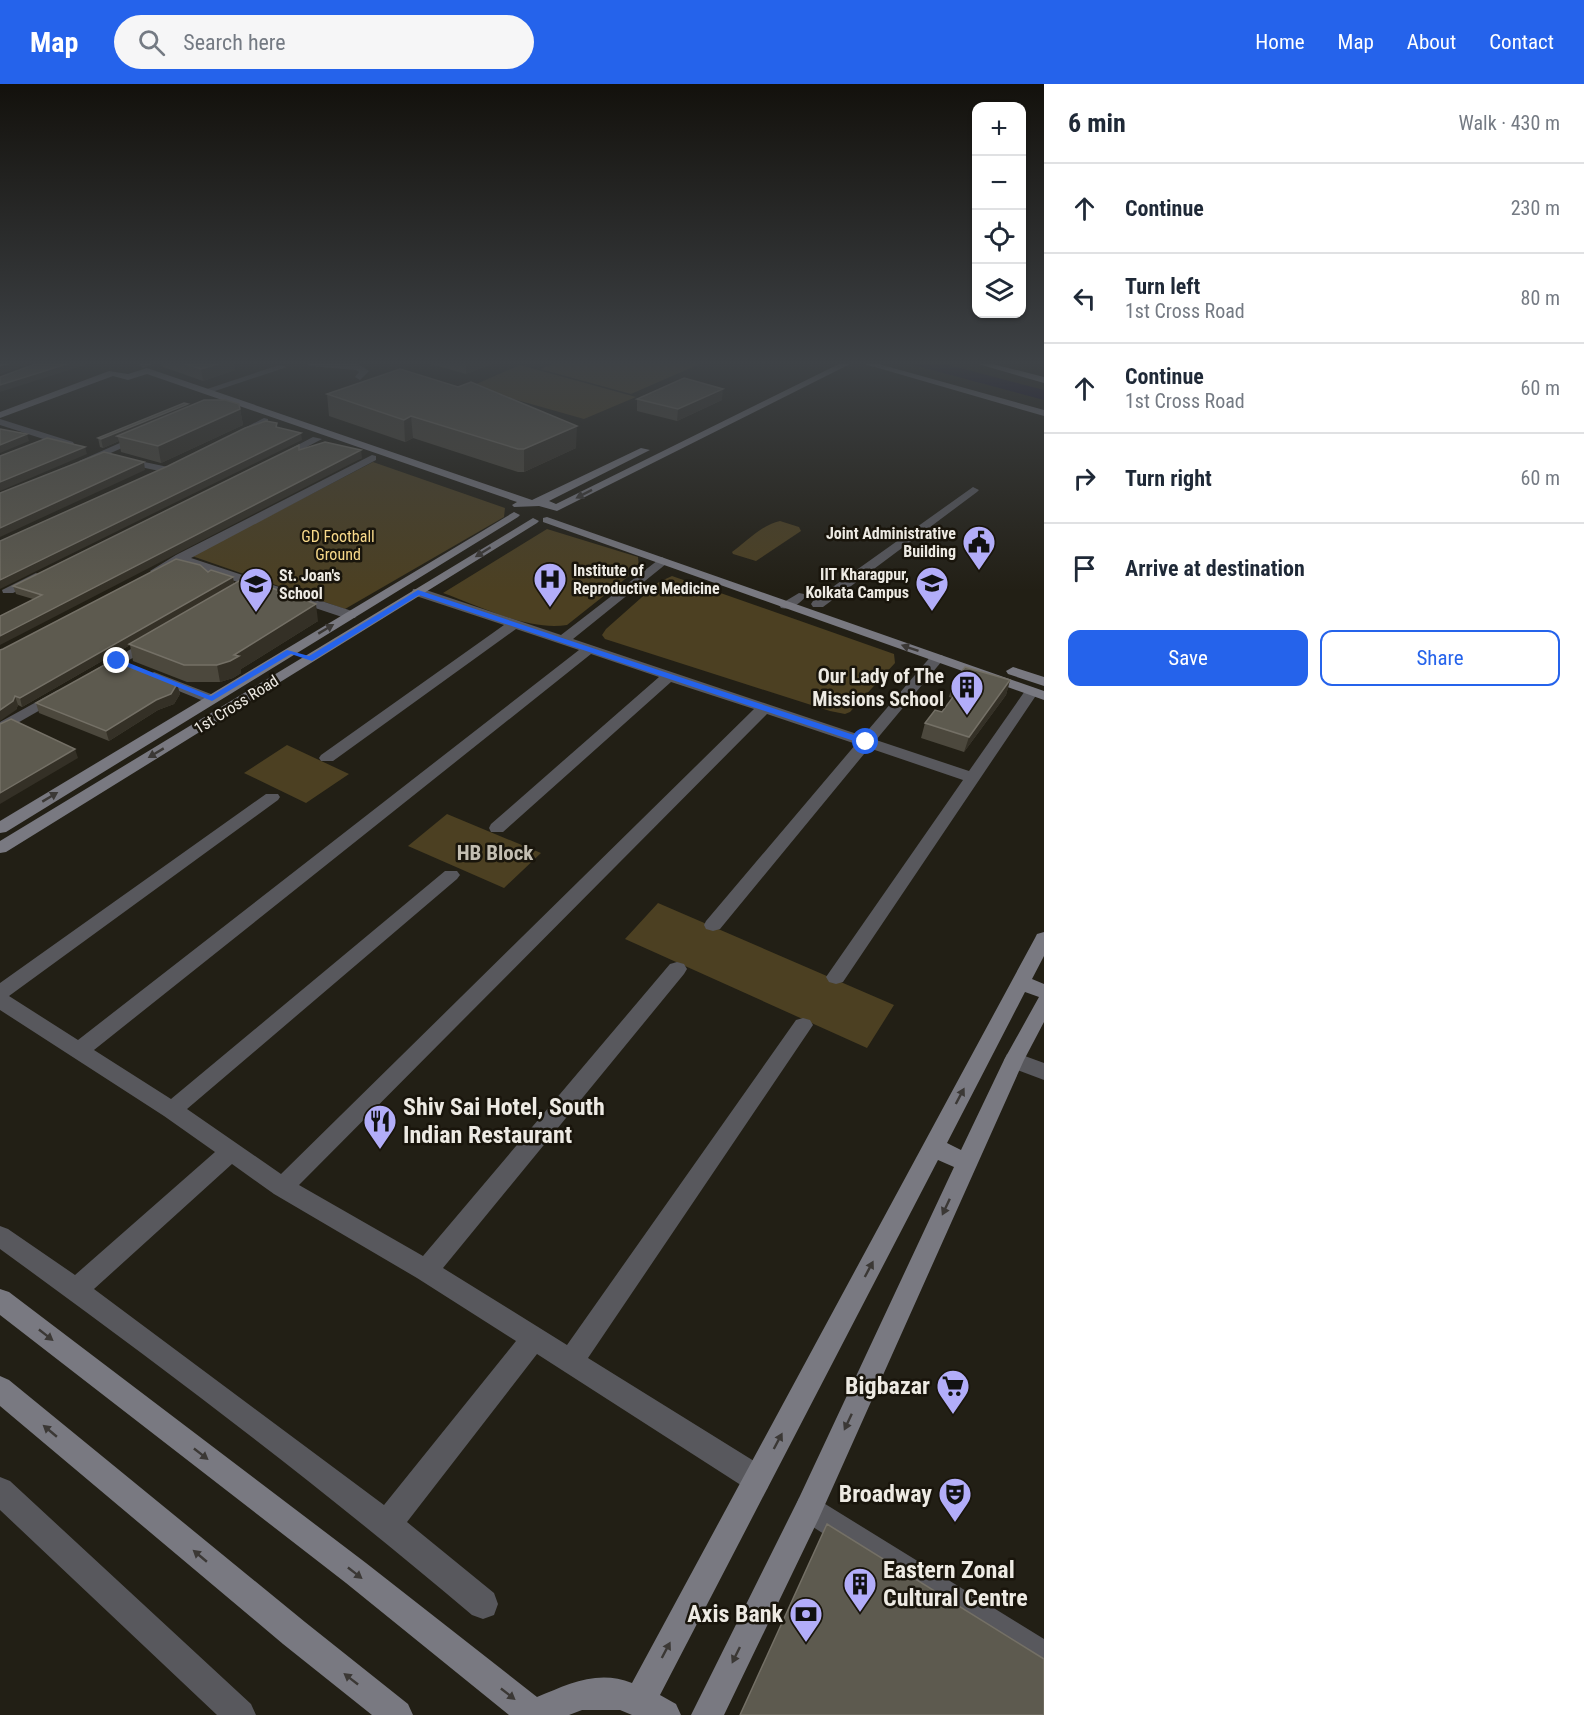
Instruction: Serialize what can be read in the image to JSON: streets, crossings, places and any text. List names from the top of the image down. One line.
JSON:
{"streets":{"street":["1st Cross Road"]},"districts":["HB Block"],"parks":["GD Football Ground"],"places":{"public building":["Joint Administrative Building"],"hospital":["Institute of Reproductive Medicine"],"school or university":["IIT Kharagpur, Kolkata Campus","St. Joan's School"],"building":["Our Lady of The Missions School","Eastern Zonal Cultural Centre"],"restaurant":["Shiv Sai Hotel, South Indian Restaurant"],"supermarket":["Bigbazar"],"theatre":["Broadway"],"bank":["Axis Bank"]},"page":{"header":"Map","search":"Search here","nav":["Home","Map","About","Contact"],"heading":["6 min","Walk · 430 m"],"map_buttons":["+","−"],"list":[["Continue","230 m"],["Turn left","1st Cross Road","80 m"],["Continue","1st Cross Road","60 m"],["Turn right","60 m"],"Arrive at destination"],"buttons":["Save","Share"]}}
